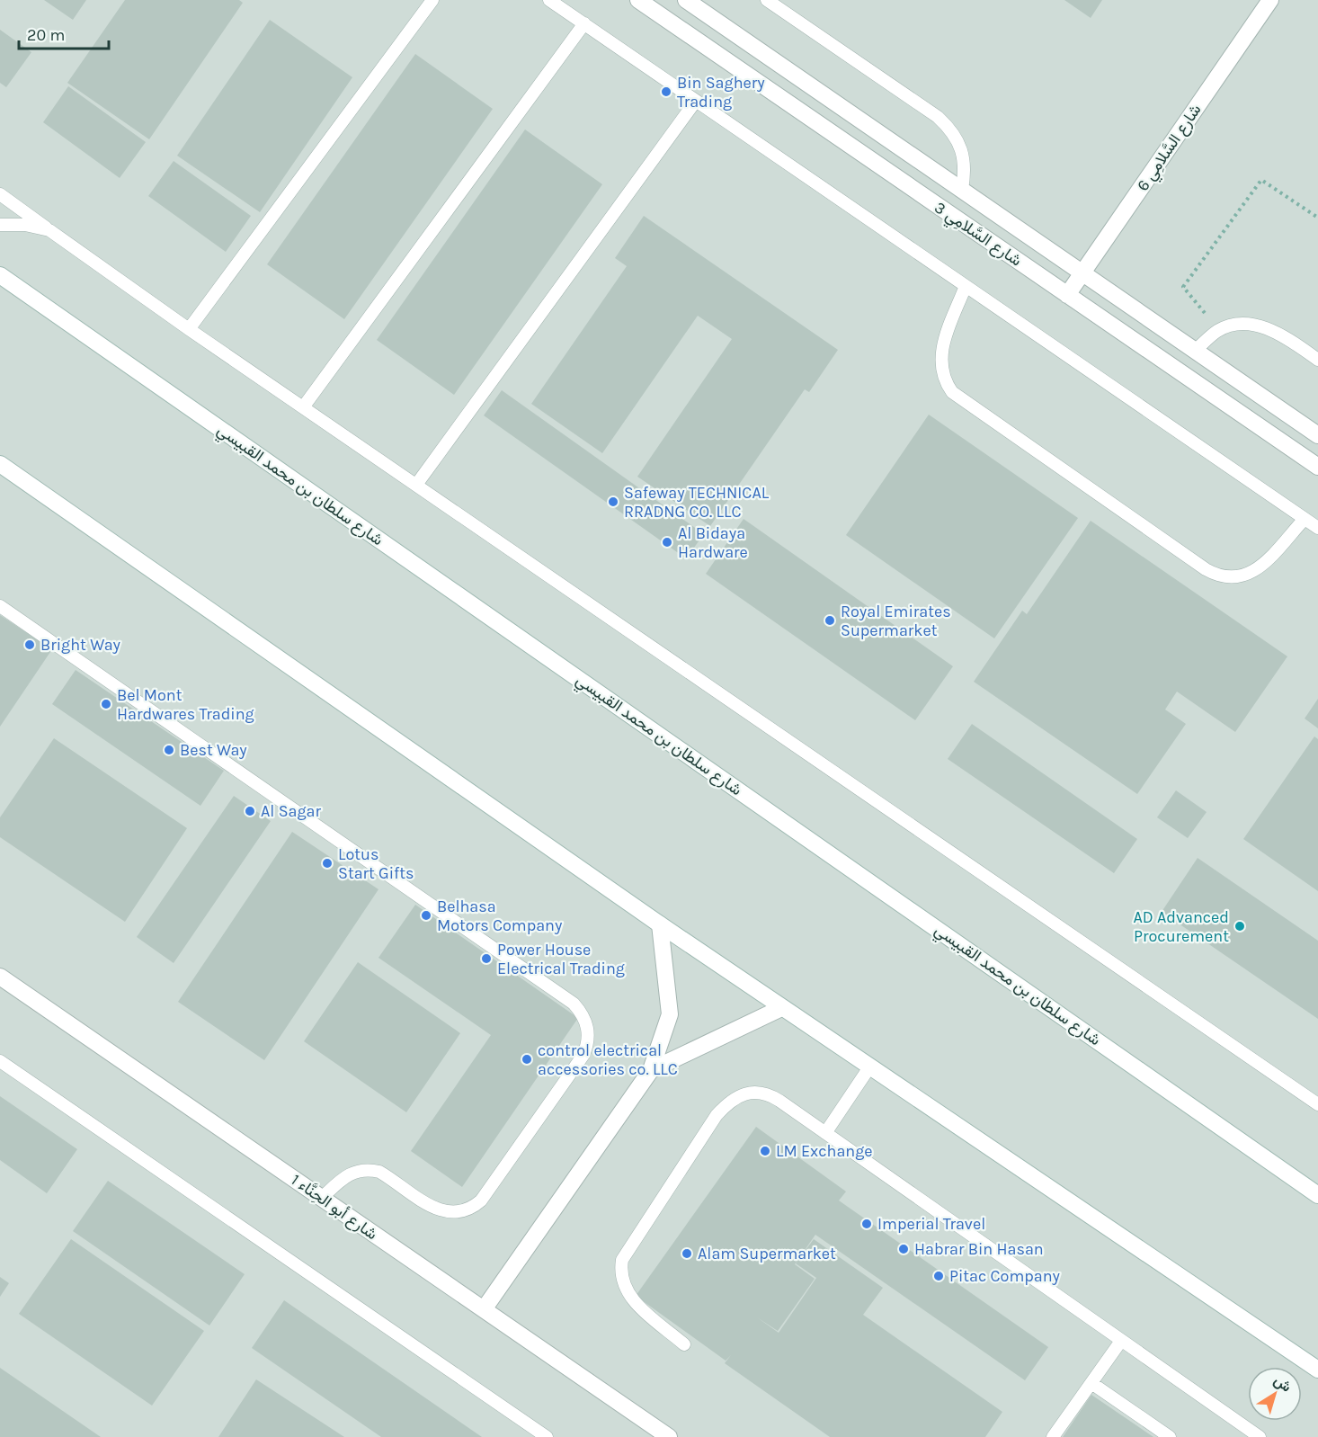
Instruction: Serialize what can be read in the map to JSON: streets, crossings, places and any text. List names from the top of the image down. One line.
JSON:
{"streets":{"street":["شارع السَّلامِي 6","شارع السَّلامِي 3","شارع سلطان بن محمد القبيسي","شارع أبو الحِنَّاء 1"]},"crossings":[["شارع السَّلامِي 6","شارع السَّلامِي 3"]],"places":["Bin Saghery Trading","Safeway TECHNICAL RRADNG CO. LLC","Al Bidaya Hardware","Royal Emirates Supermarket","Bright Way","Bel Mont Hardwares Trading","Best Way","Al Sagar","Lotus Start Gifts","Belhasa Motors Company","AD Advanced Procurement","Power House Electrical Trading","control electrical accessories co. LLC","LM Exchange","Imperial Travel","Habrar Bin Hasan","Alam Supermarket","Pitac Company"],"scale_bar":"20 m","north":"top right"}
